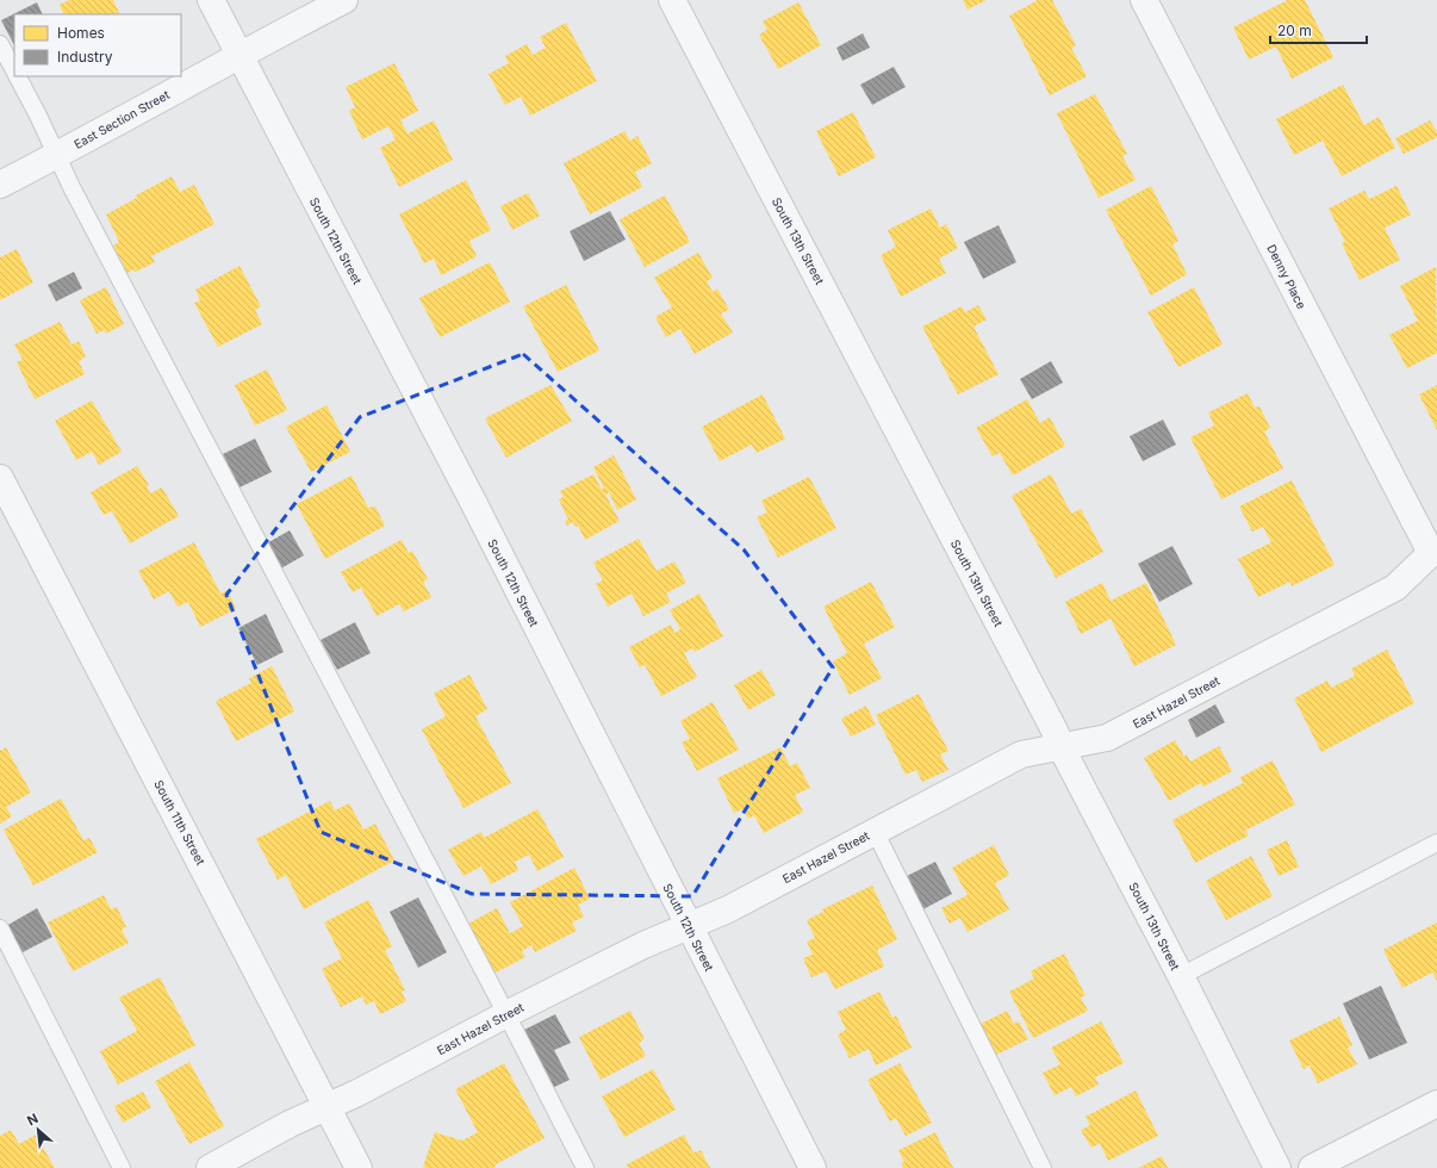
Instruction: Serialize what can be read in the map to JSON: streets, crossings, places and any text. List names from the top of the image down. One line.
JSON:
{"streets":{"street":["East Section Street","South 12th Street","South 13th Street","Denny Place","East Hazel Street","South 11th Street"]},"crossings":[["East Section Street","South 12th Street"],["South 12th Street","East Hazel Street"],["South 13th Street","East Hazel Street"],["Denny Place","East Hazel Street"],["East Hazel Street","South 11th Street"]],"legend":["Homes","Industry"],"scale_bar":"20 m","north":"top left"}
